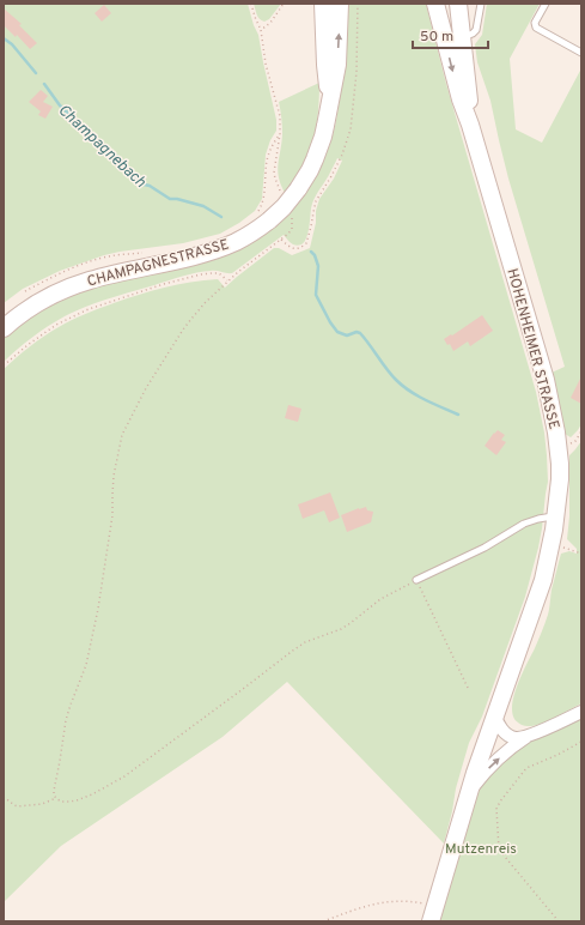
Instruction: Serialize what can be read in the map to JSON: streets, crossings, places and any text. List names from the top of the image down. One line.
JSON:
{"streets":{"main road":["CHAMPAGNESTRASSE","HOHENHEIMER STRASSE"]},"water":["Champagnebach"],"parks":["Mutzenreis"],"scale_bar":"50 m"}
